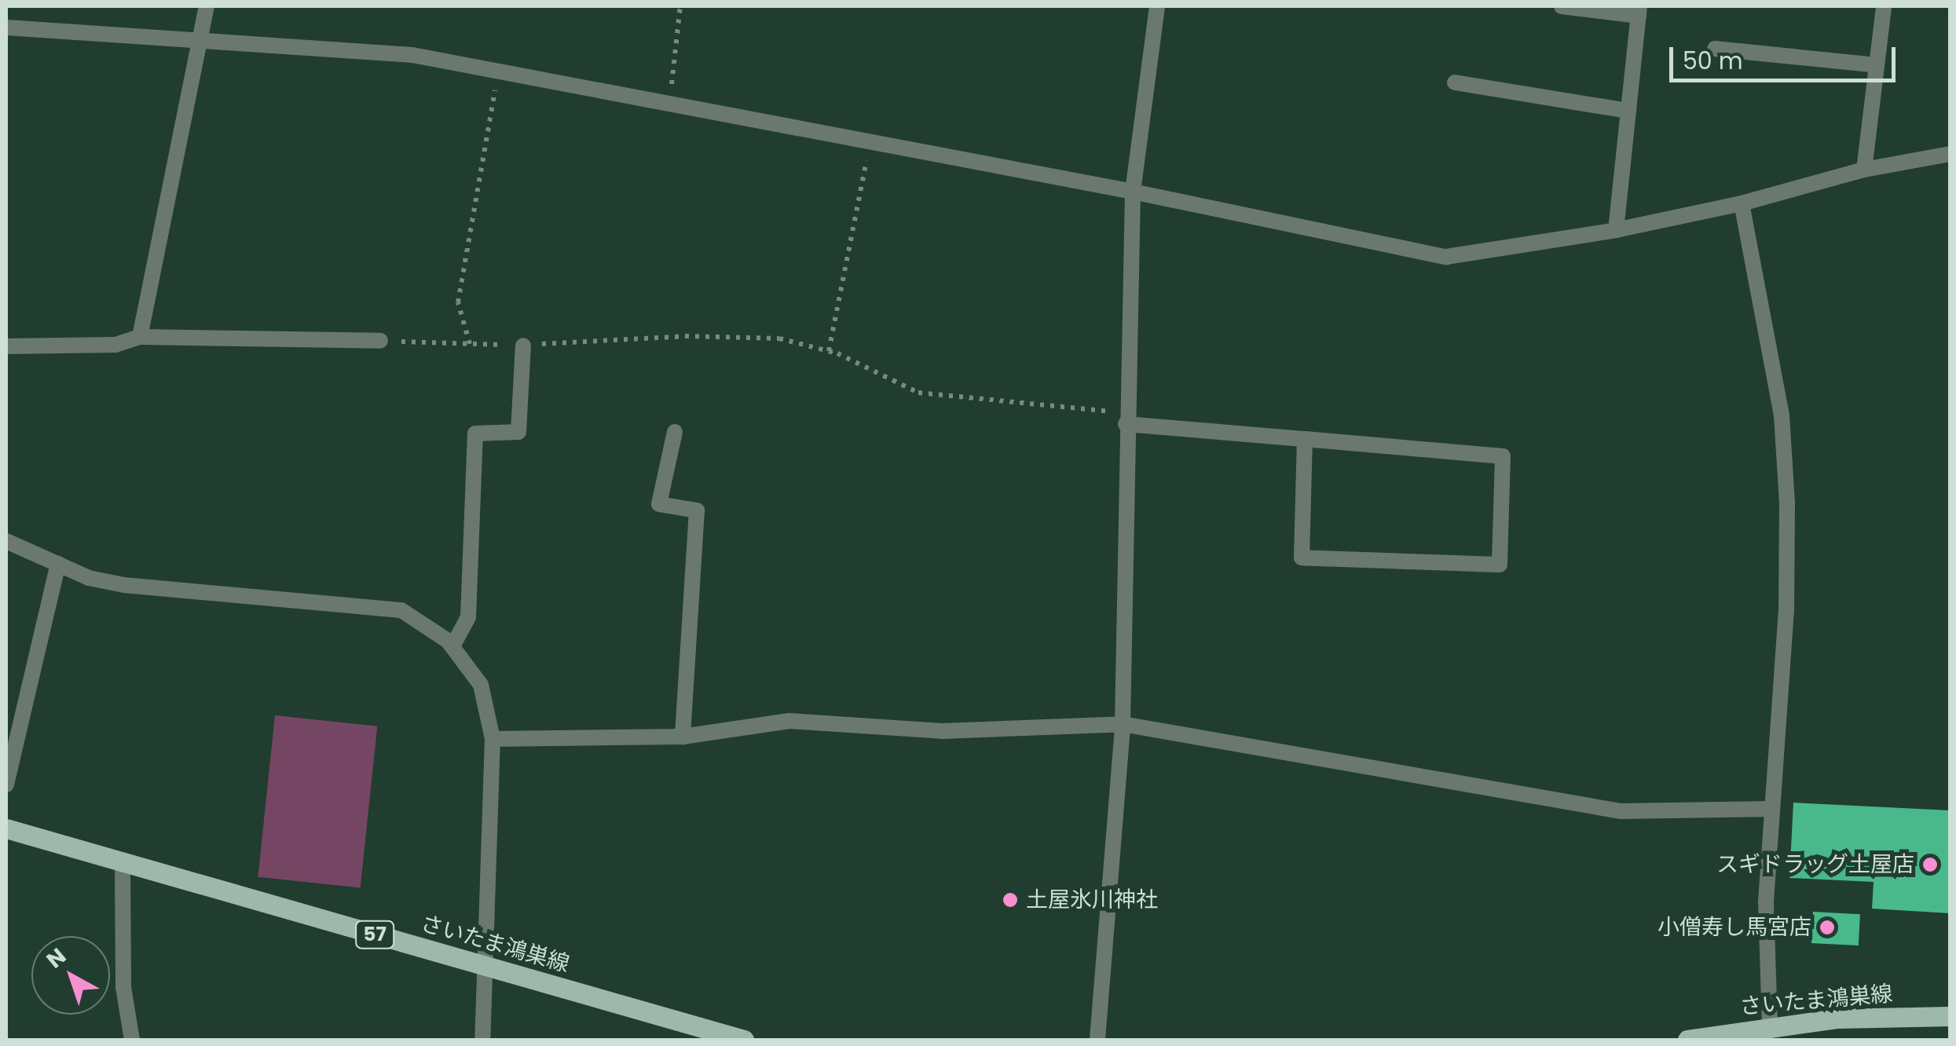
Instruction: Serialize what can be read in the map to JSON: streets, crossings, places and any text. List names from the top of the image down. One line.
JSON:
{"streets":{"main road":["57","さいたま鴻巣線"]},"places":["スギドラッグ土屋店","土屋氷川神社","小僧寿し馬宮店"],"scale_bar":"50 m","north":"top left"}
